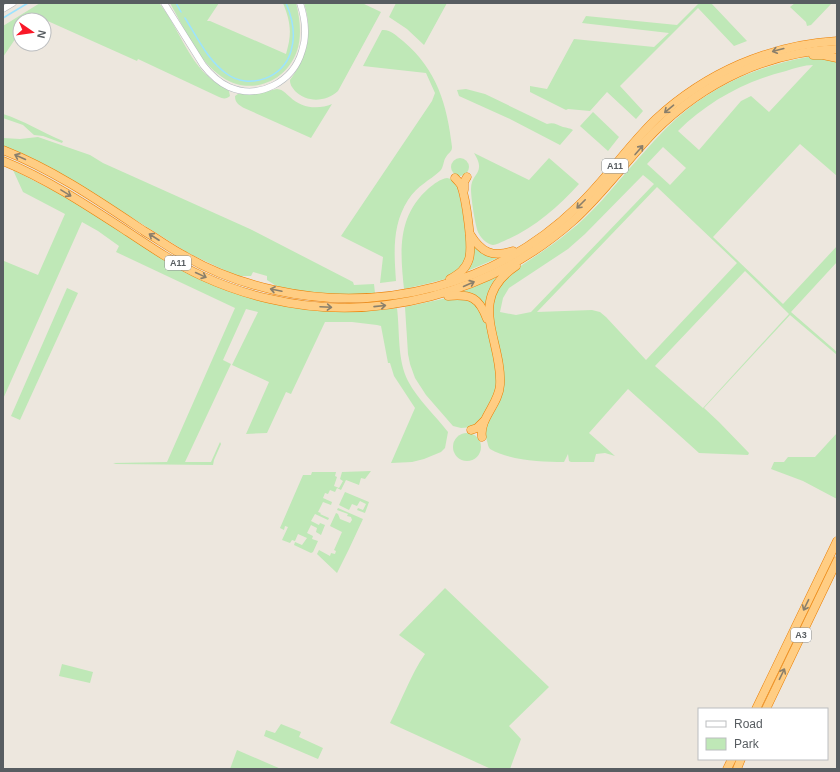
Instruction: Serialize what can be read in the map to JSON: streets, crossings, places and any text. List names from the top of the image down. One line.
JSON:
{"streets":{"highway":["A11","A3"]},"legend":["Road","Park"],"north":"right"}
